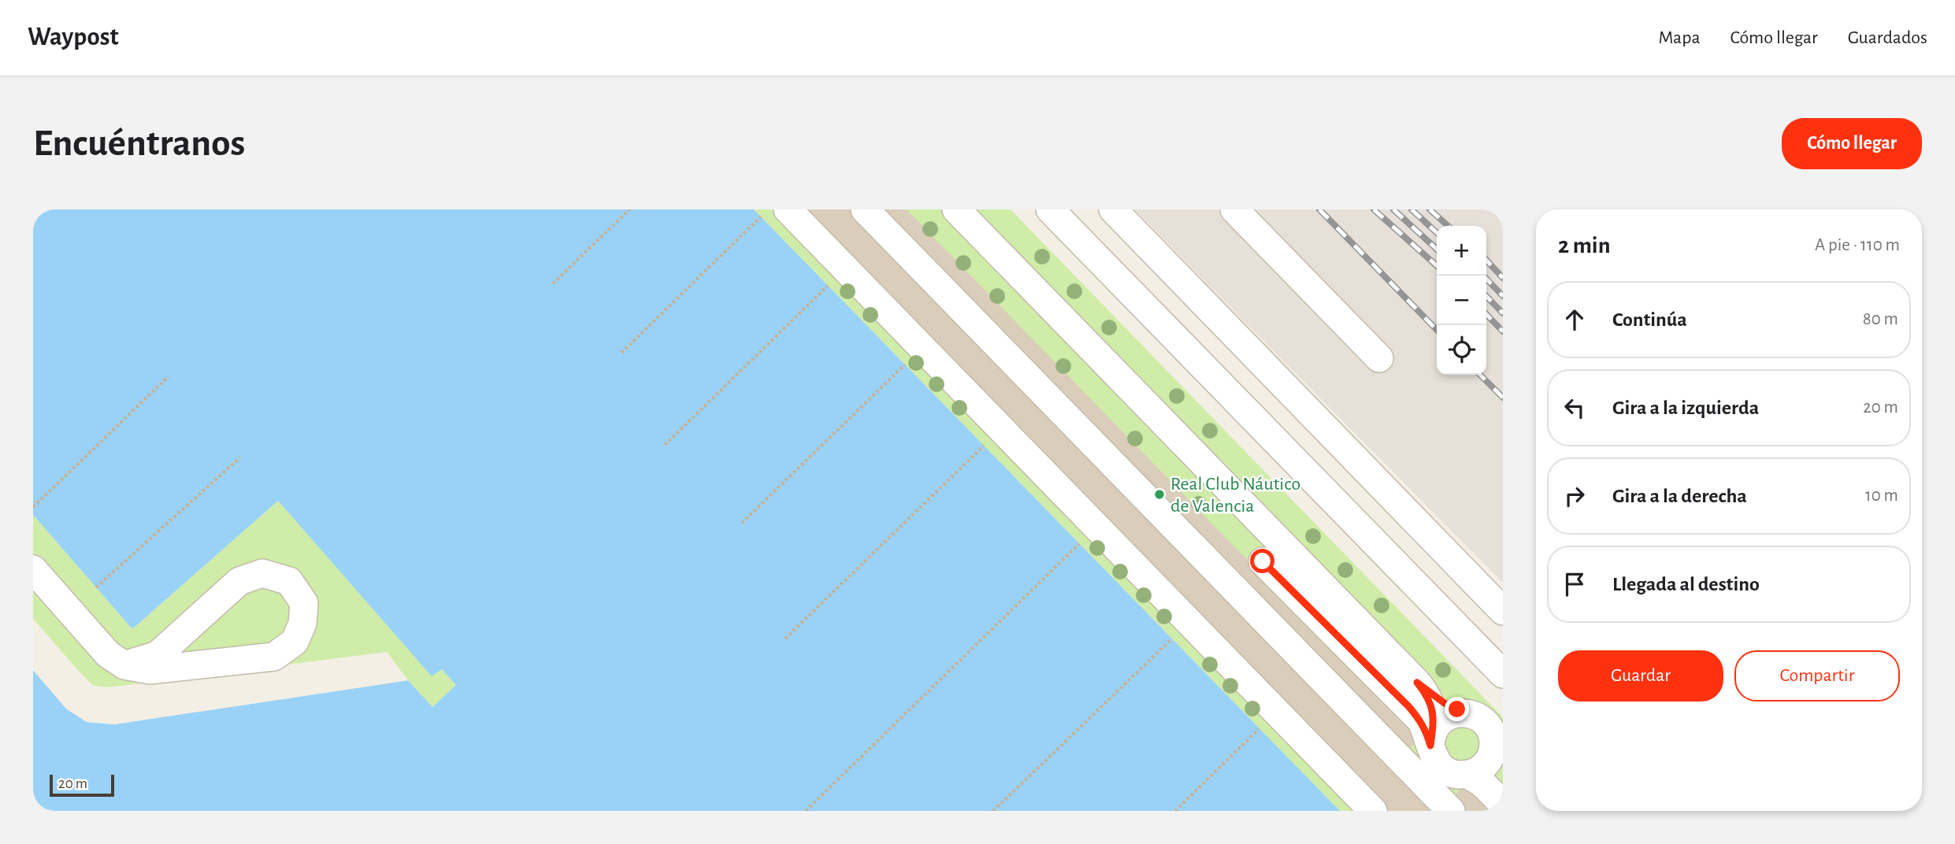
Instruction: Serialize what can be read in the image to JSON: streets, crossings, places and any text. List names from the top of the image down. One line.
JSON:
{"places":["Real Club Náutico de Valencia"],"scale_bar":"20 m","page":{"header":"Waypost","nav":["Mapa","Cómo llegar","Guardados"],"buttons":["Cómo llegar",["Guardar","Compartir"]],"title":"Encuéntranos","heading":["2 min","A pie · 110 m"],"map_buttons":["+","−"],"list":[["Continúa","80 m"],["Gira a la izquierda","20 m"],["Gira a la derecha","10 m"],"Llegada al destino"],"scale":"20 m"}}
